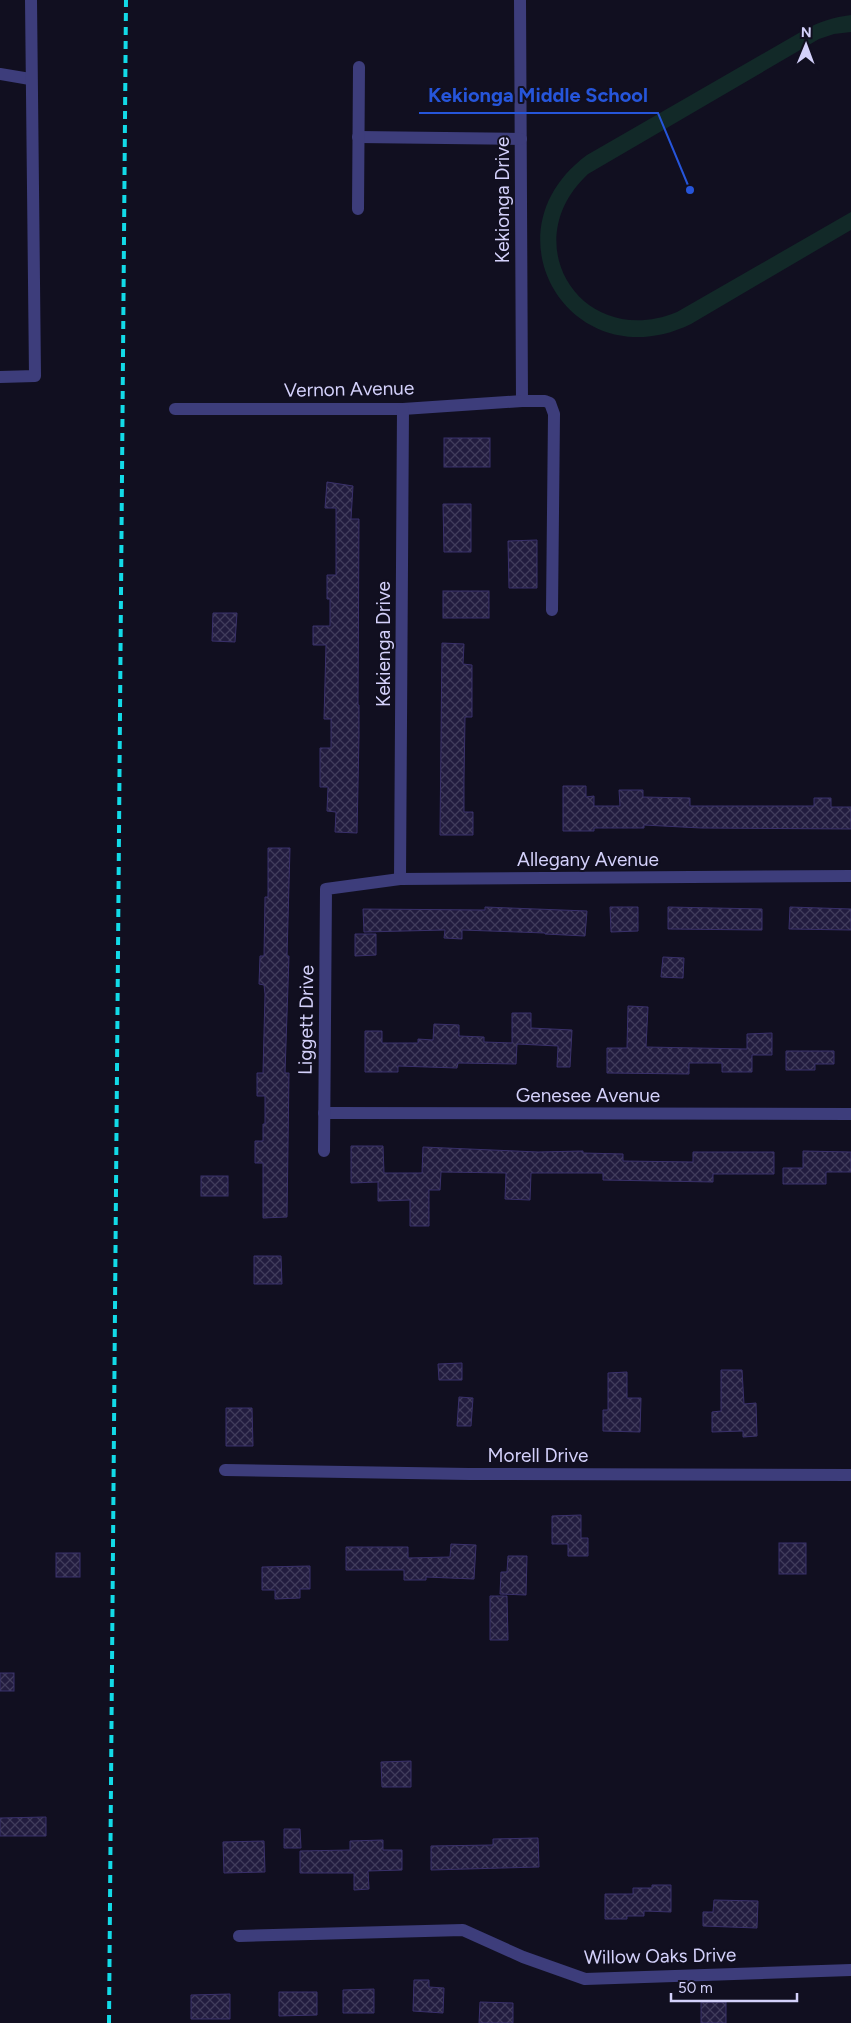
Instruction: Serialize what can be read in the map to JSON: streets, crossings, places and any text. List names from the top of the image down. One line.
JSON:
{"streets":{"street":["Kekionga Drive","Vernon Avenue","Kekienga Drive","Allegany Avenue","Liggett Drive","Genesee Avenue","Morell Drive","Willow Oaks Drive"]},"crossings":[["Kekionga Drive","Vernon Avenue"],["Vernon Avenue","Kekienga Drive"],["Kekienga Drive","Allegany Avenue"],["Allegany Avenue","Liggett Drive"],["Liggett Drive","Genesee Avenue"]],"places":["Kekionga Middle School"],"scale_bar":"50 m","north":"top"}
